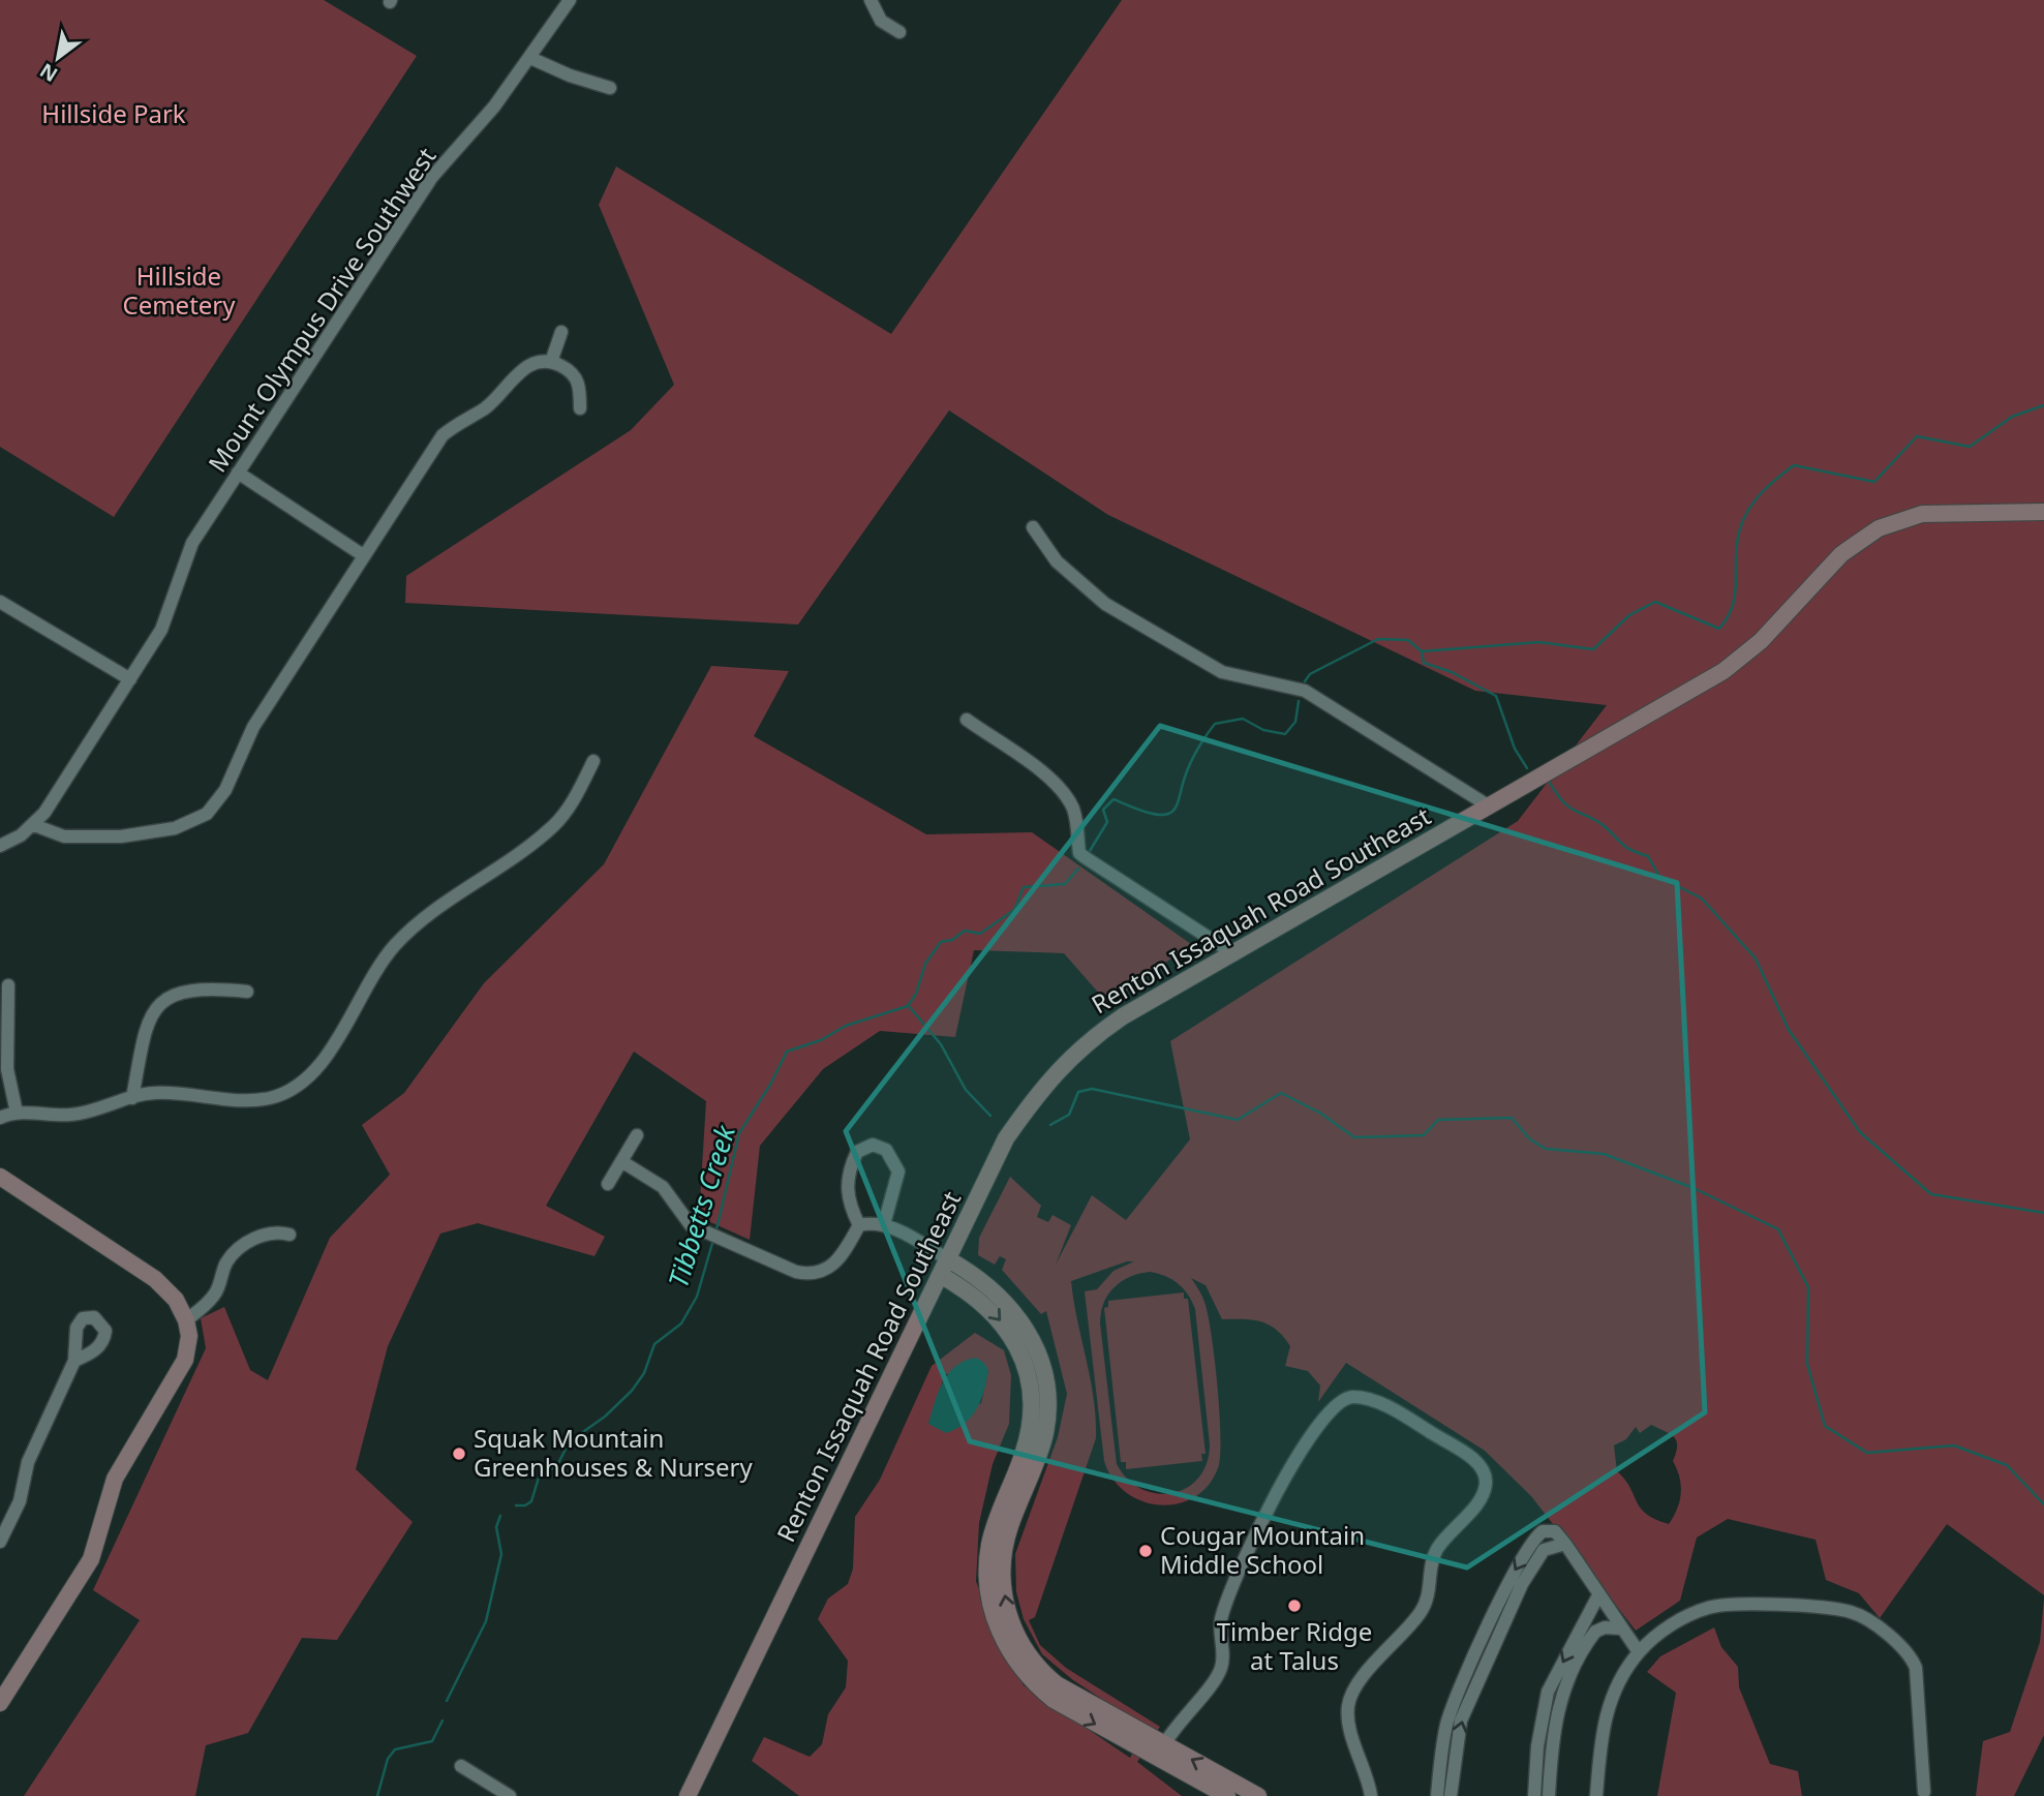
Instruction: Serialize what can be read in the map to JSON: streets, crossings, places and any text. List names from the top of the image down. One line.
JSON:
{"streets":{"main road":["Renton Issaquah Road Southeast"],"street":["Mount Olympus Drive Southwest"]},"water":["Tibbetts Creek"],"parks":["Hillside Park","Hillside Cemetery"],"places":["Squak Mountain Greenhouses & Nursery","Cougar Mountain Middle School","Timber Ridge at Talus"],"north":"bottom left"}
